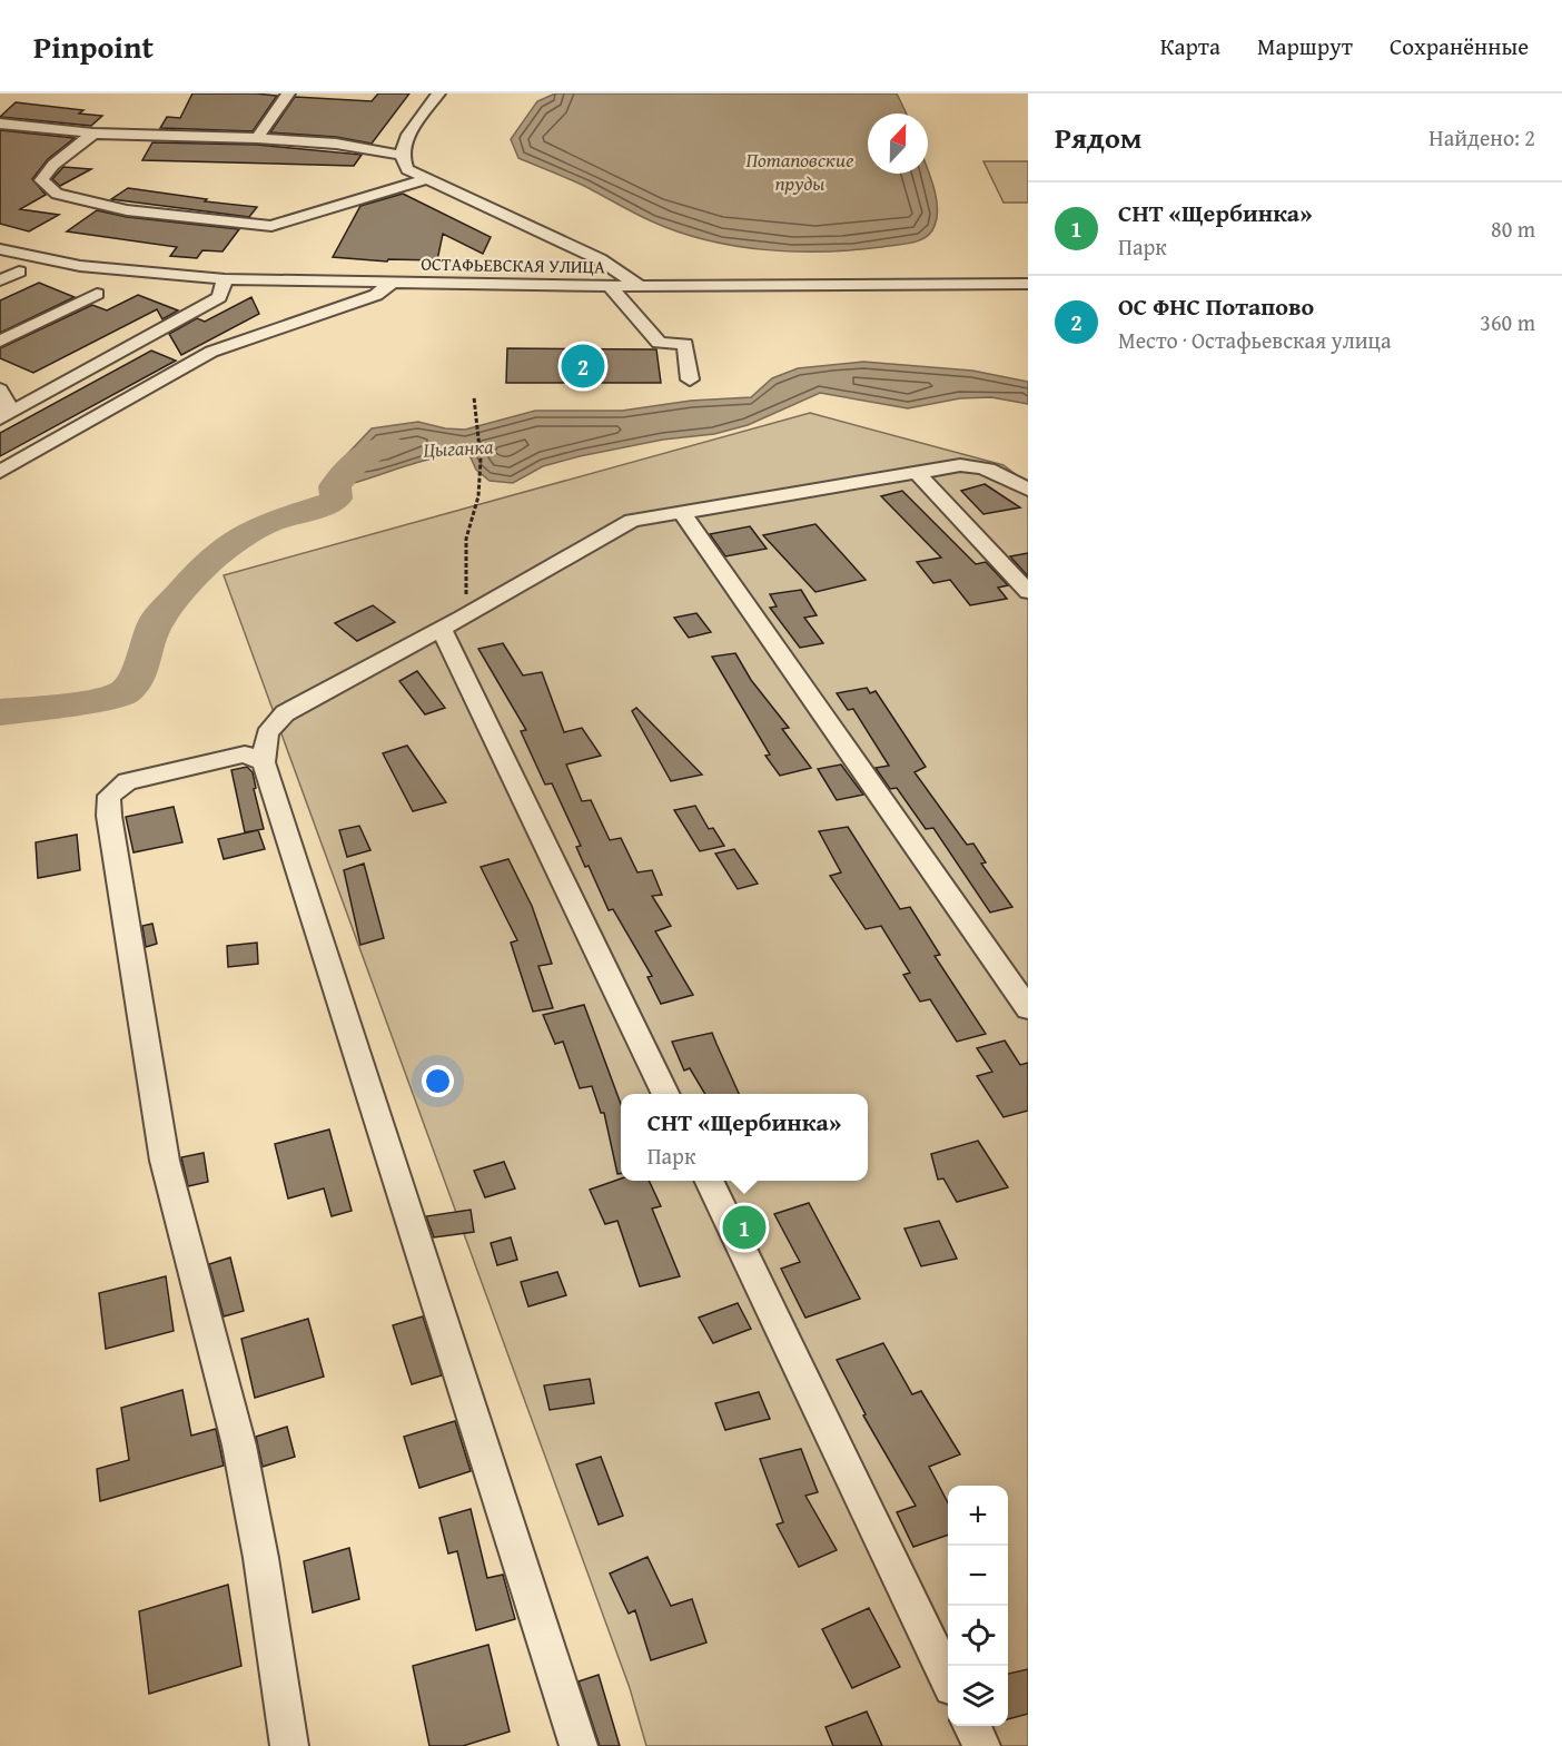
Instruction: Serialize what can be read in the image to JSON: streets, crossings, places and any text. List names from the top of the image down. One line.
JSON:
{"streets":{"street":["ОСТАФЬЕВСКАЯ УЛИЦА"]},"water":["Потаповские пруды","Цыганка"],"north":"top","page":{"header":"Pinpoint","nav":["Карта","Маршрут","Сохранённые"],"heading":["Рядом","Найдено: 2"],"list":[{"mark":"1","name":"СНТ «Щербинка»","note":"Парк","value":"80 m"},{"mark":"2","name":"ОС ФНС Потапово","note":"Место · Остафьевская улица","value":"360 m"}],"pins":["2","1"],"popup":["СНТ «Щербинка»","Парк"],"map_buttons":["+","−"]}}
